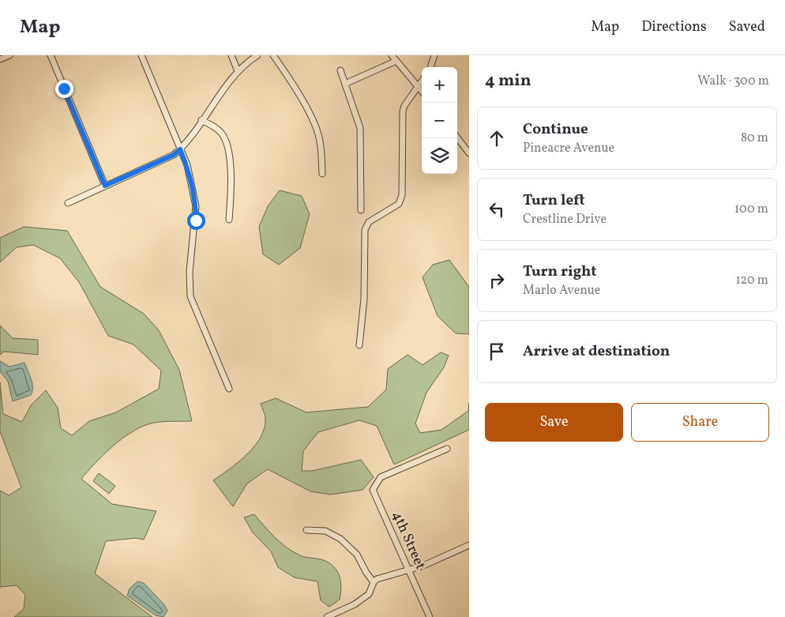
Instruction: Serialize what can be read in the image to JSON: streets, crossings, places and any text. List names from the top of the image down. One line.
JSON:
{"streets":{"street":["4th Street"]},"page":{"header":"Map","nav":["Map","Directions","Saved"],"heading":["4 min","Walk · 300 m"],"map_buttons":["+","−"],"list":[["Continue","Pineacre Avenue","80 m"],["Turn left","Crestline Drive","100 m"],["Turn right","Marlo Avenue","120 m"],"Arrive at destination"],"buttons":["Save","Share"]}}
